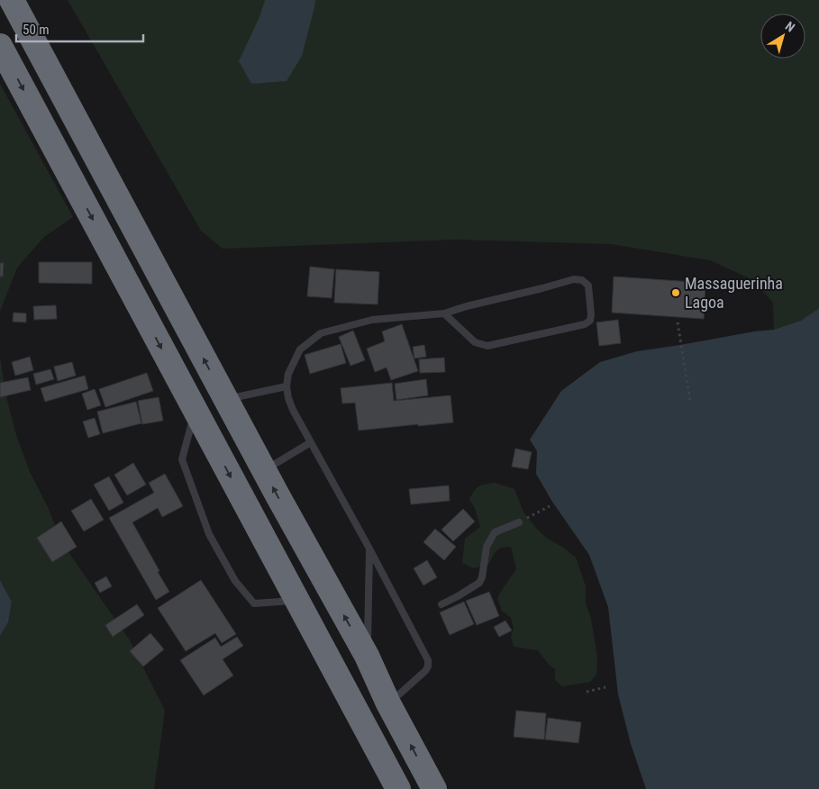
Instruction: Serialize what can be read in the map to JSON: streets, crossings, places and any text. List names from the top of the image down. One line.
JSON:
{"places":["Massaguerinha Lagoa"],"scale_bar":"50 m","north":"top right"}
